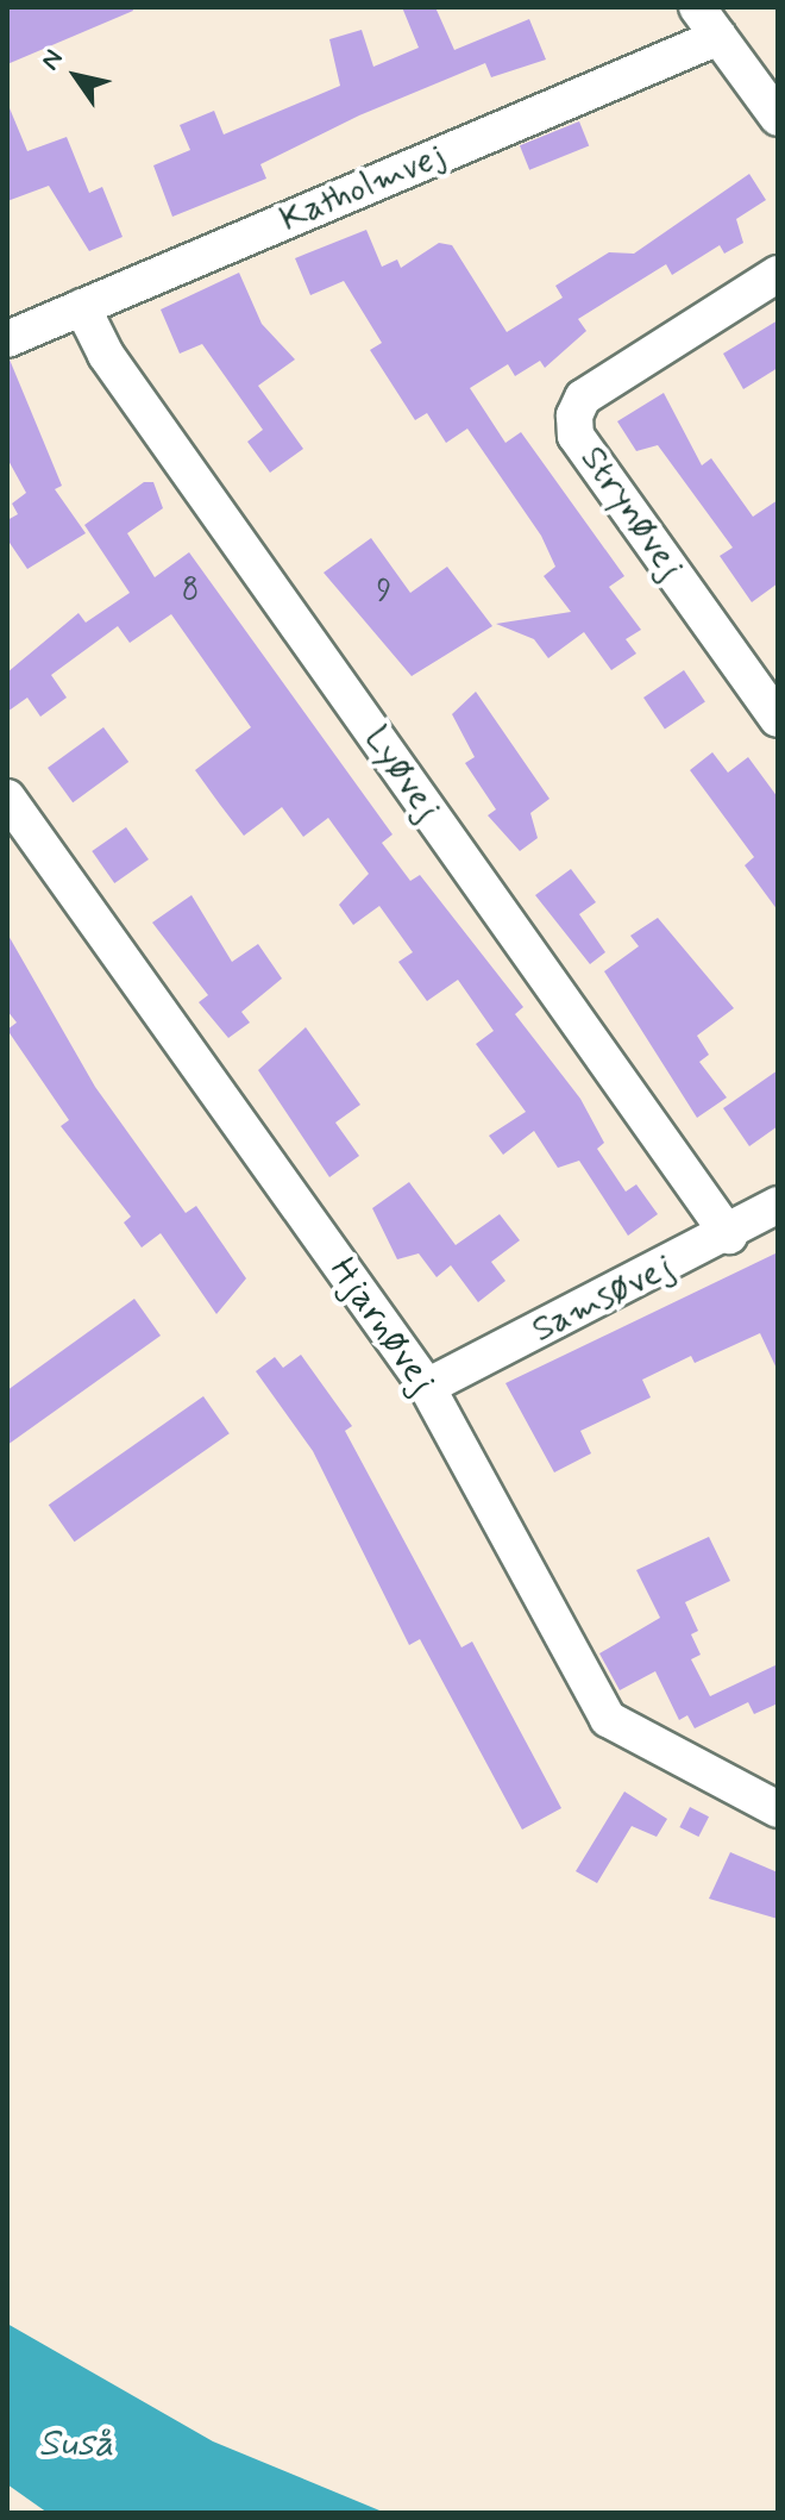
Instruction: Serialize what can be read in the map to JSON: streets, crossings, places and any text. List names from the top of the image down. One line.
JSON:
{"streets":{"street":["Katholmvej","Strynøvej","Lyøvej","Samsøvej","Hjarnøvej"]},"crossings":[["Katholmvej","Lyøvej"],["Lyøvej","Samsøvej"],["Samsøvej","Hjarnøvej"]],"water":["Suså"],"house_numbers":["8","9"],"north":"top left"}
